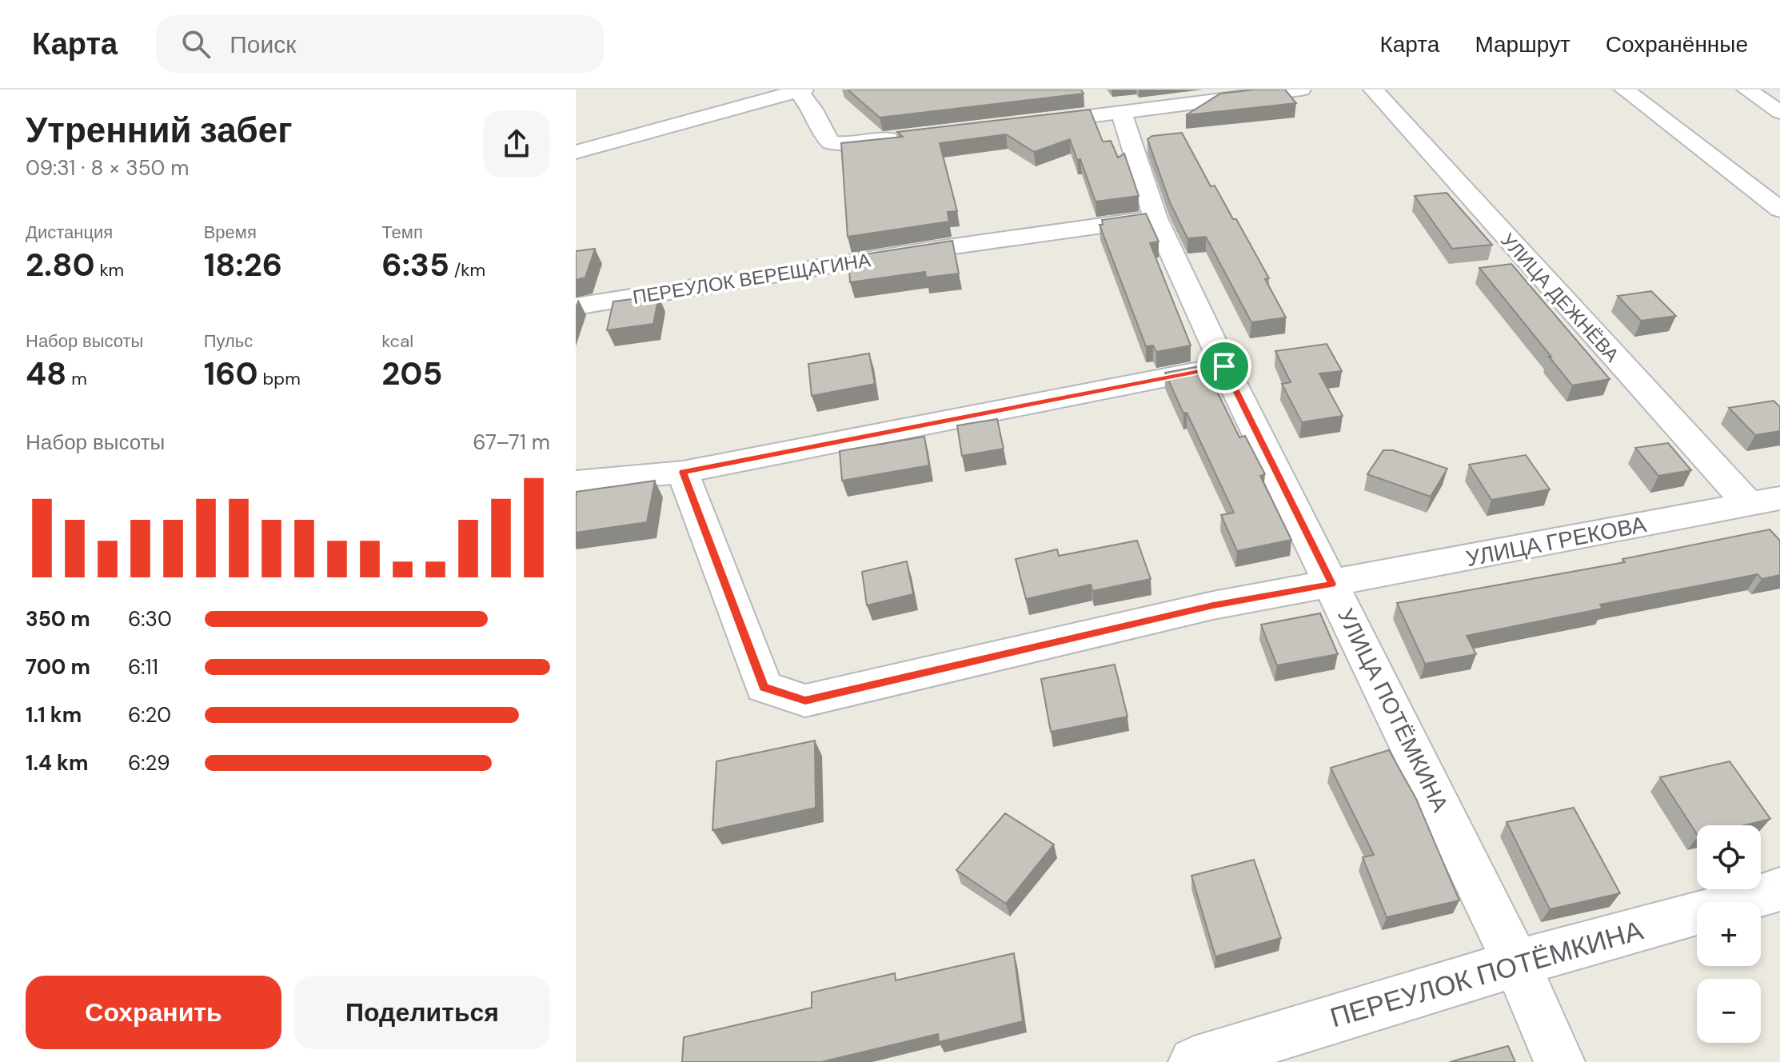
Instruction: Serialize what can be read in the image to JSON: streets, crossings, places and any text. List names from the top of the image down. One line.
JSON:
{"streets":{"street":["ПЕРЕУЛОК ВЕРЕЩАГИНА","УЛИЦА ДЕЖНЁВА","УЛИЦА ГРЕКОВА","УЛИЦА ПОТЁМКИНА","ПЕРЕУЛОК ПОТЁМКИНА"]},"crossings":[["ПЕРЕУЛОК ВЕРЕЩАГИНА","УЛИЦА ПОТЁМКИНА"],["УЛИЦА ДЕЖНЁВА","УЛИЦА ГРЕКОВА"],["УЛИЦА ГРЕКОВА","УЛИЦА ПОТЁМКИНА"],["УЛИЦА ПОТЁМКИНА","ПЕРЕУЛОК ПОТЁМКИНА"]],"page":{"header":"Карта","search":"Поиск","nav":["Карта","Маршрут","Сохранённые"],"heading":["Утренний забег","09:31 · 8 × 350 m"],"stats":[["Дистанция","2.80 km"],["Время","18:26"],["Темп","6:35 /km"],["Набор высоты","48 m"],["Пульс","160 bpm"],["kcal","205"]],"chart":["Набор высоты","67–71 m"],"list":[{"name":"350 m","note":"6:30"},{"name":"700 m","note":"6:11"},{"name":"1.1 km","note":"6:20"},{"name":"1.4 km","note":"6:29"}],"map_buttons":["+","−"],"buttons":["Сохранить","Поделиться"]}}
